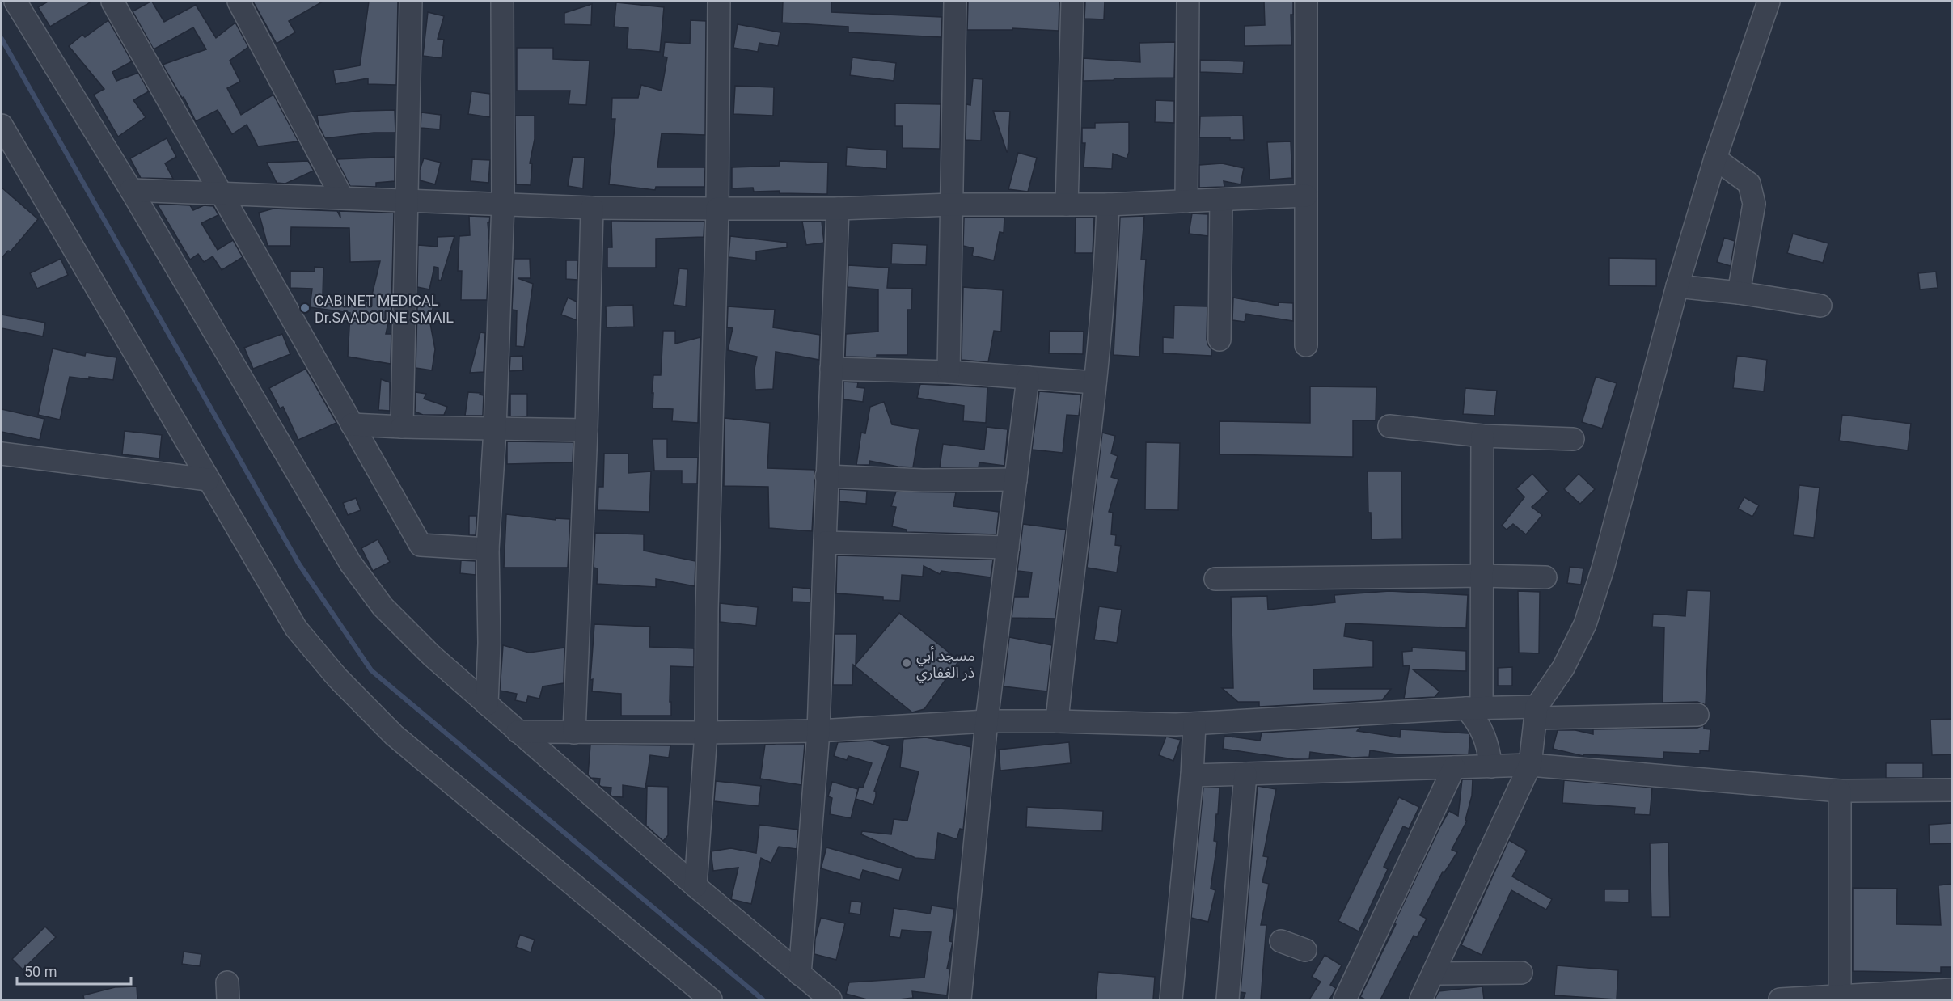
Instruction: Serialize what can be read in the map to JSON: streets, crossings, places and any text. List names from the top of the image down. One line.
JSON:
{"places":["CABINET MEDICAL Dr.SAADOUNE SMAIL","مسجد أبي ذر الغفاري"],"scale_bar":"50 m"}
